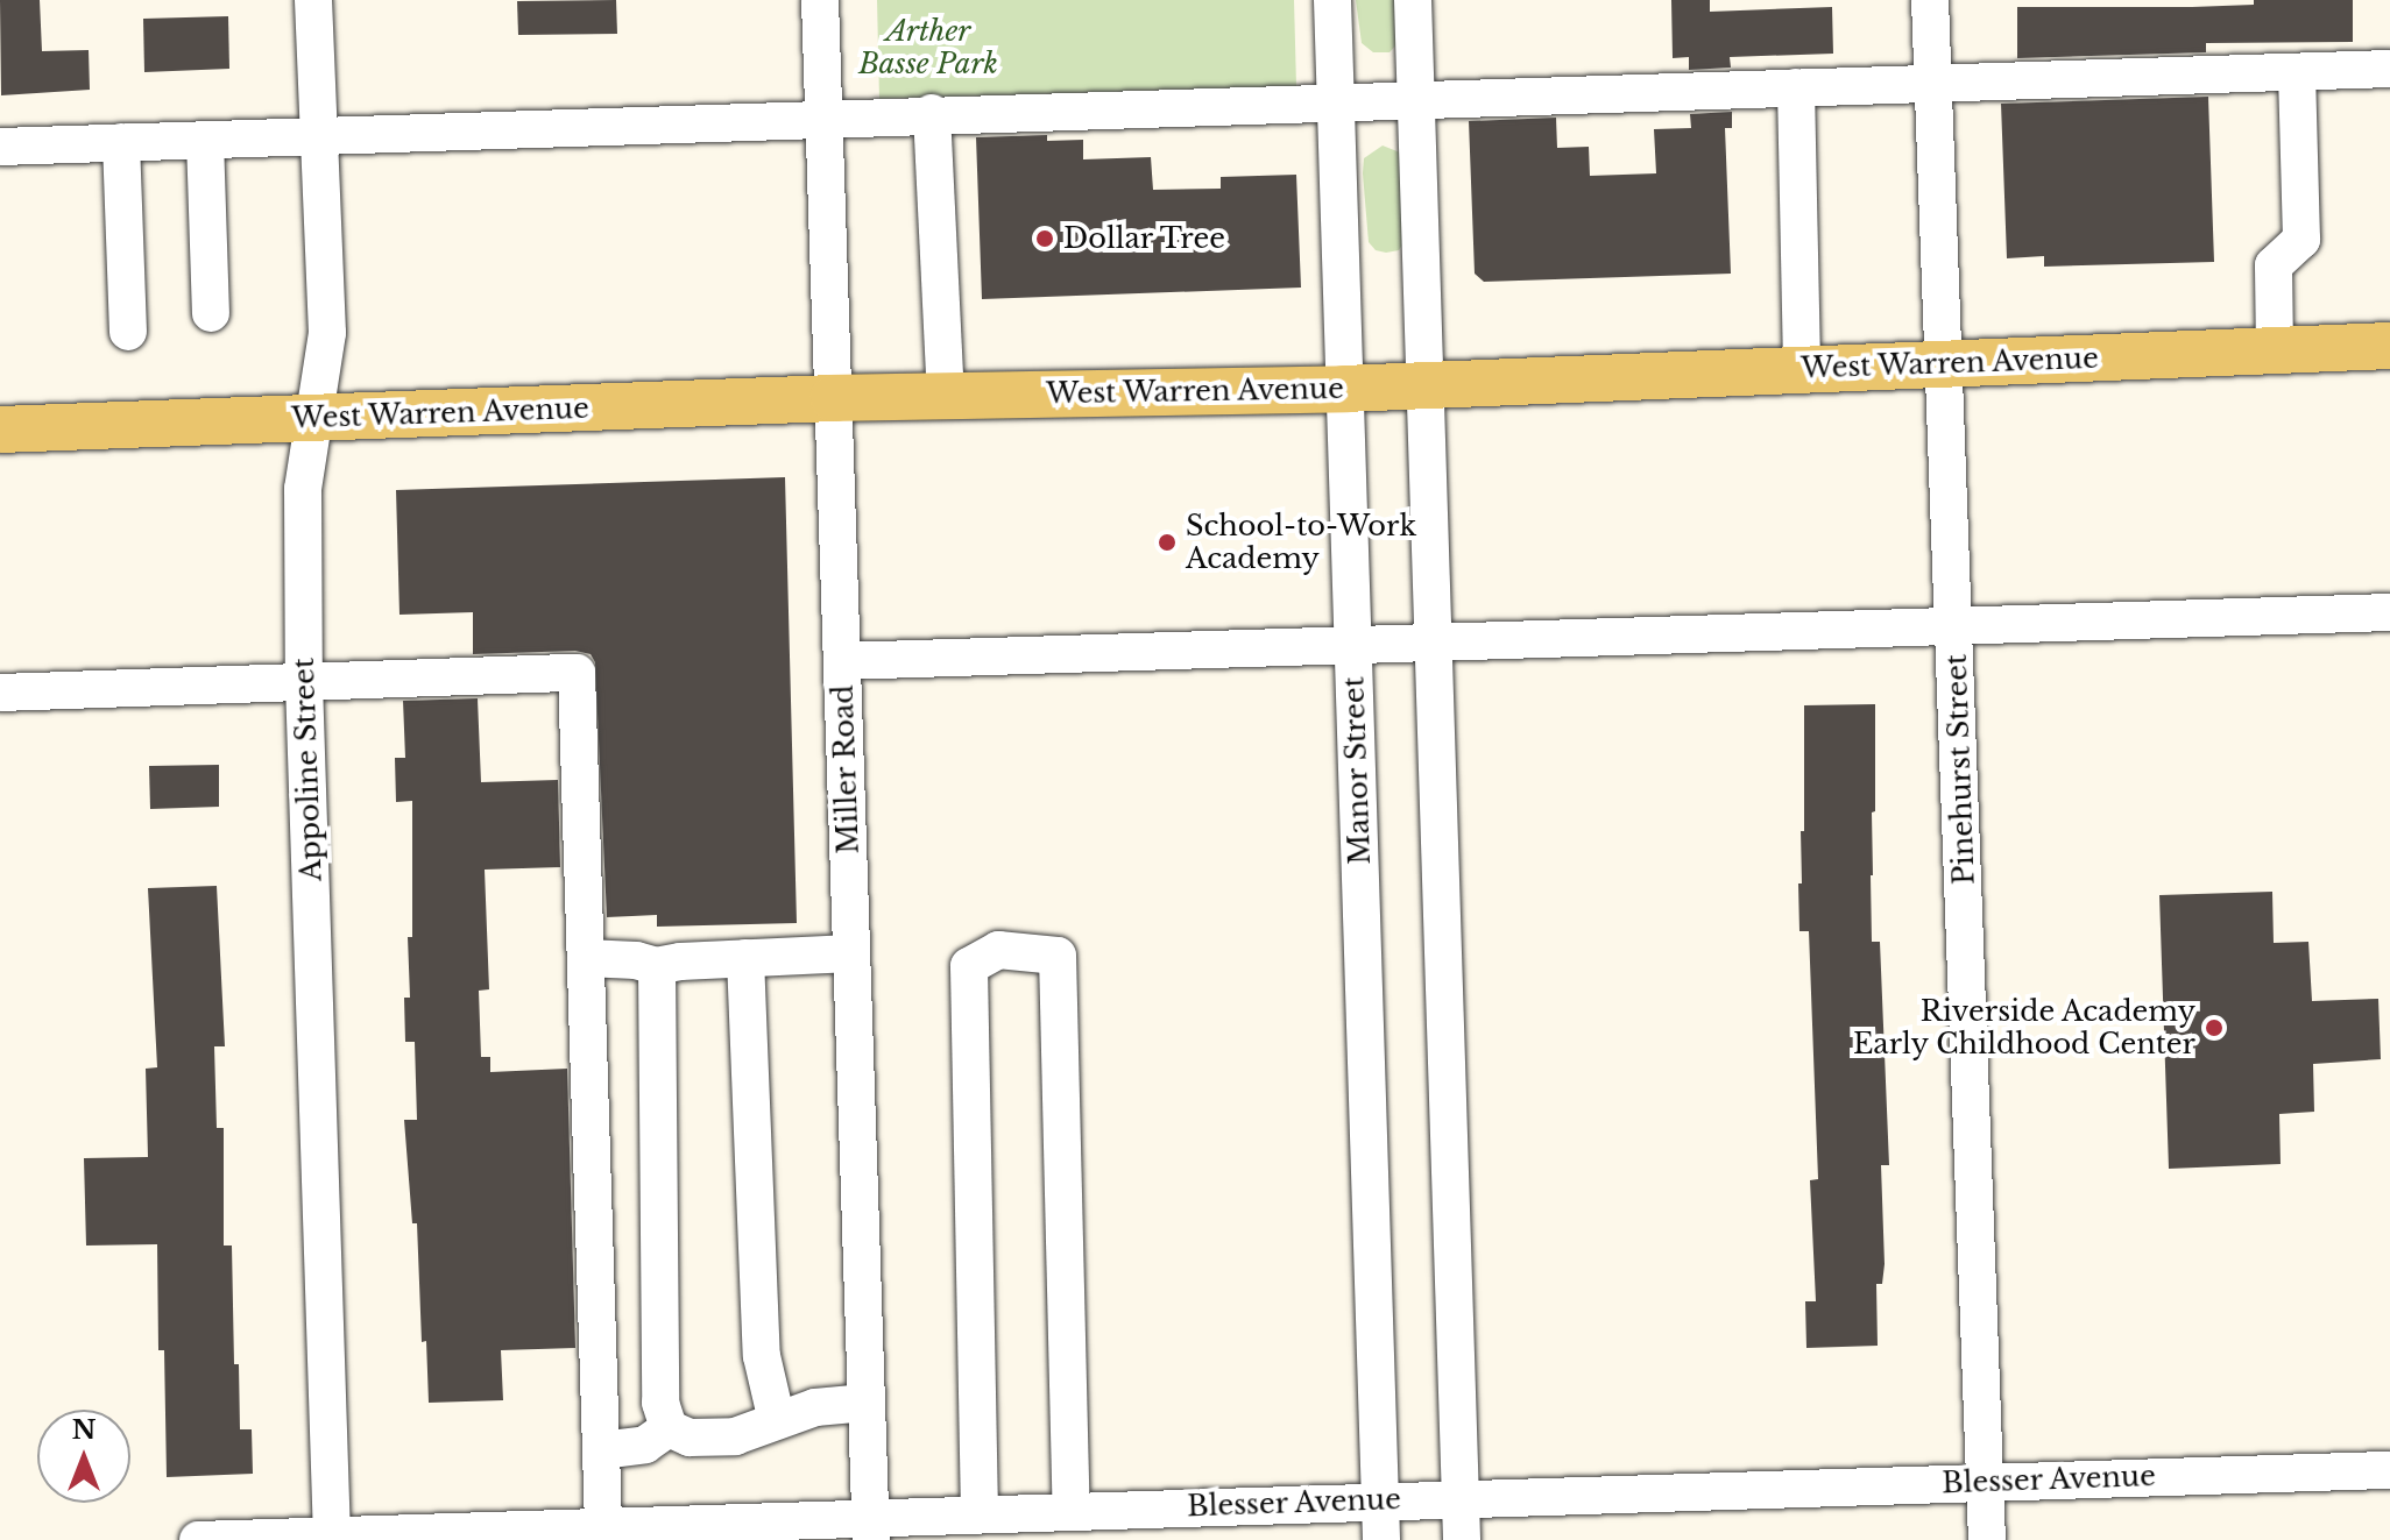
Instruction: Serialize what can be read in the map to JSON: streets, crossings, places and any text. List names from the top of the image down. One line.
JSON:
{"streets":{"main road":["West Warren Avenue"],"street":["Appoline Street","Miller Road","Pinehurst Street","Manor Street","Blesser Avenue"]},"crossings":[["West Warren Avenue","Appoline Street"],["West Warren Avenue","Miller Road"],["West Warren Avenue","Pinehurst Street"],["West Warren Avenue","Manor Street"],["Appoline Street","Blesser Avenue"],["Miller Road","Blesser Avenue"],["Pinehurst Street","Blesser Avenue"],["Manor Street","Blesser Avenue"]],"parks":["Arther Basse Park"],"places":["Dollar Tree","School-to-Work Academy","Riverside Academy Early Childhood Center"],"north":"top"}
